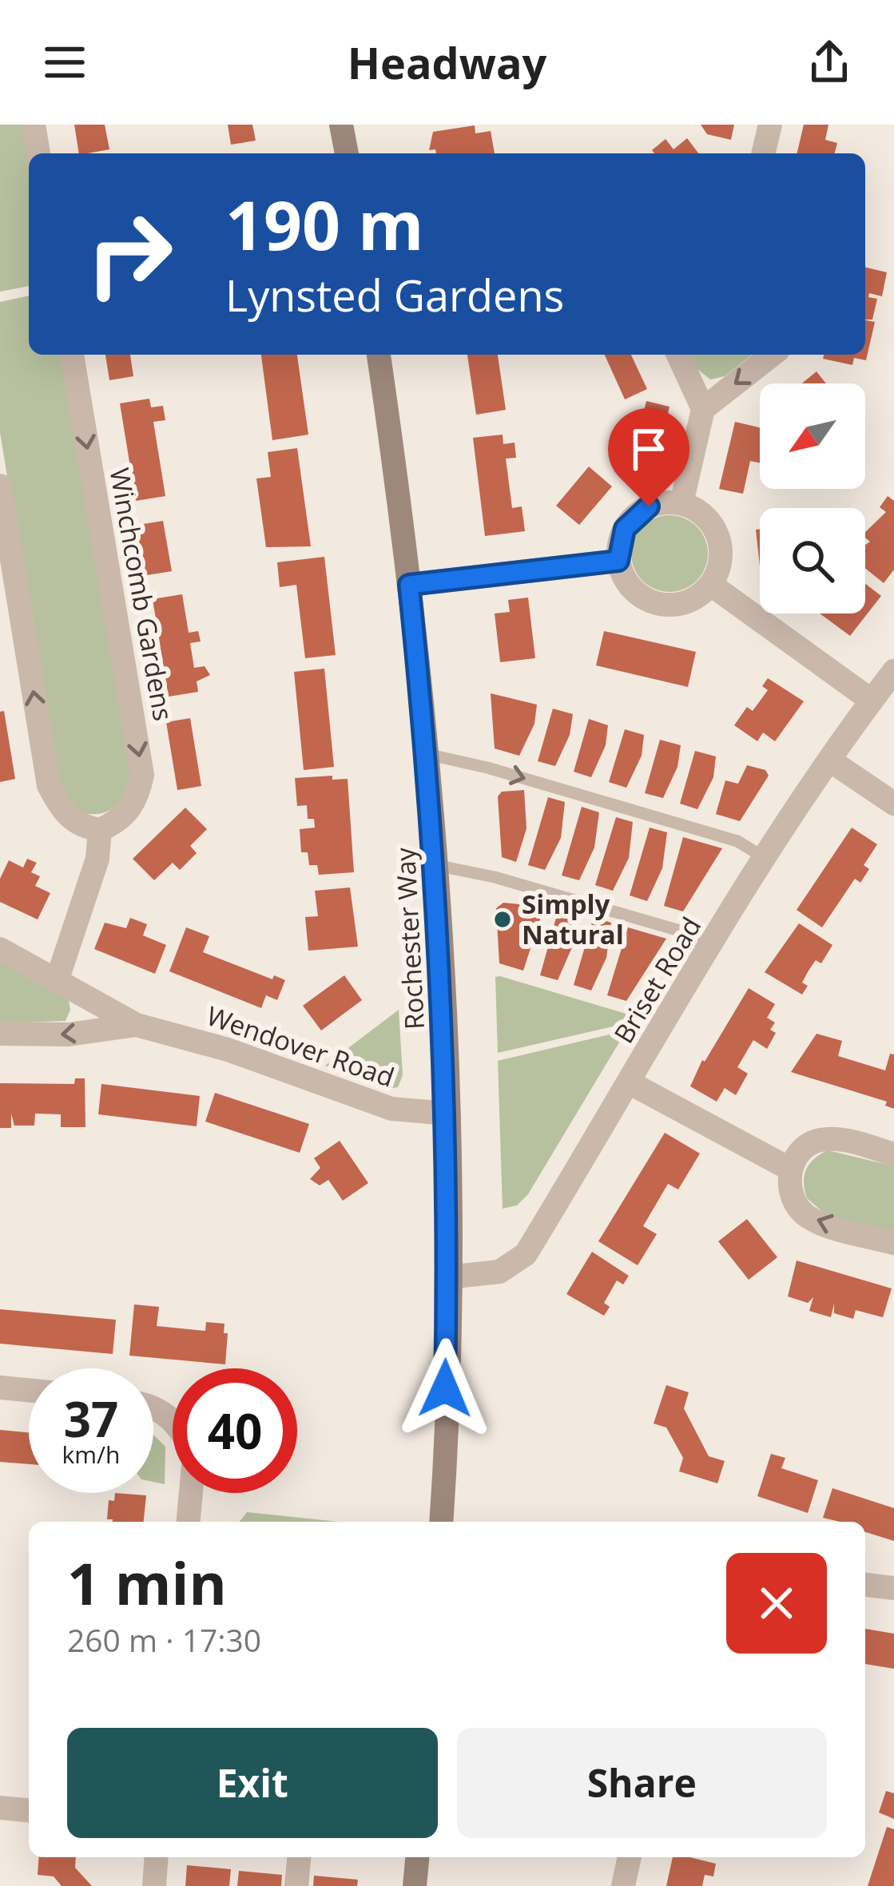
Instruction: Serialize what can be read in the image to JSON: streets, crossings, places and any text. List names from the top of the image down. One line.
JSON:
{"streets":{"street":["Winchcomb Gardens","Rochester Way","Briset Road","Wendover Road"]},"crossings":[["Rochester Way","Briset Road"],["Rochester Way","Wendover Road"]],"places":["Simply Natural"],"north":"bottom left","page":{"header":"Headway","turn":["190 m","Lynsted Gardens"],"speed":"37 km/h","limit":"40","heading":["1 min","260 m · 17:30"],"buttons":["Exit","Share"]}}
